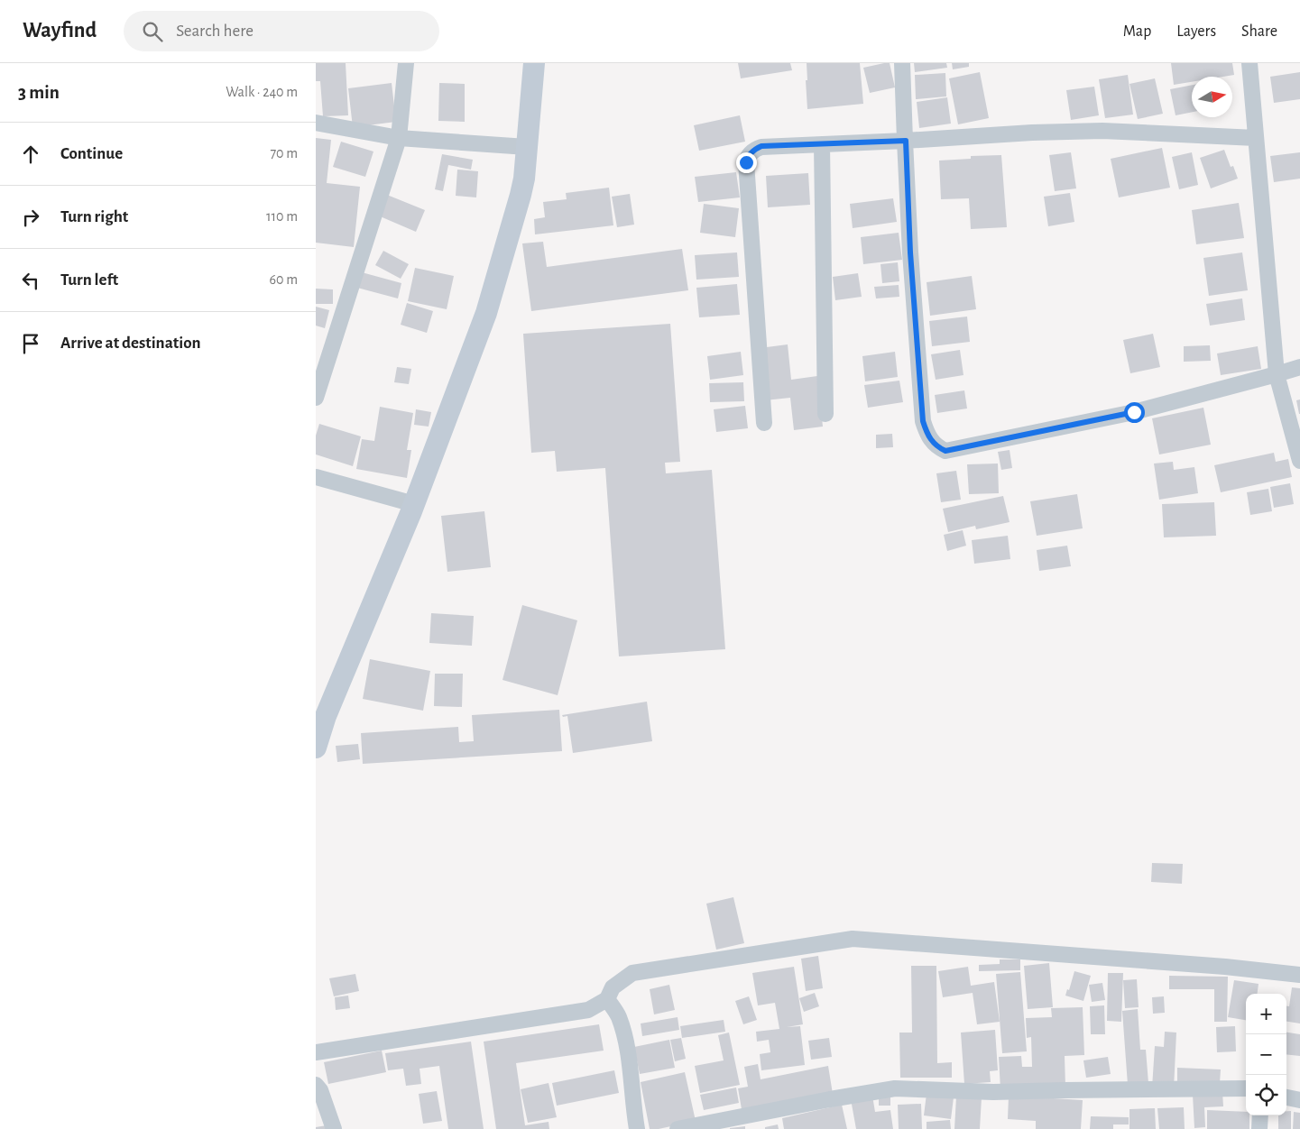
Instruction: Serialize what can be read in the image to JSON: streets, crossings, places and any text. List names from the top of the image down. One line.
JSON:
{"north":"right","page":{"header":"Wayfind","search":"Search here","nav":["Map","Layers","Share"],"heading":["3 min","Walk · 240 m"],"list":[["Continue","70 m"],["Turn right","110 m"],["Turn left","60 m"],"Arrive at destination"],"map_buttons":["+","−"]}}
